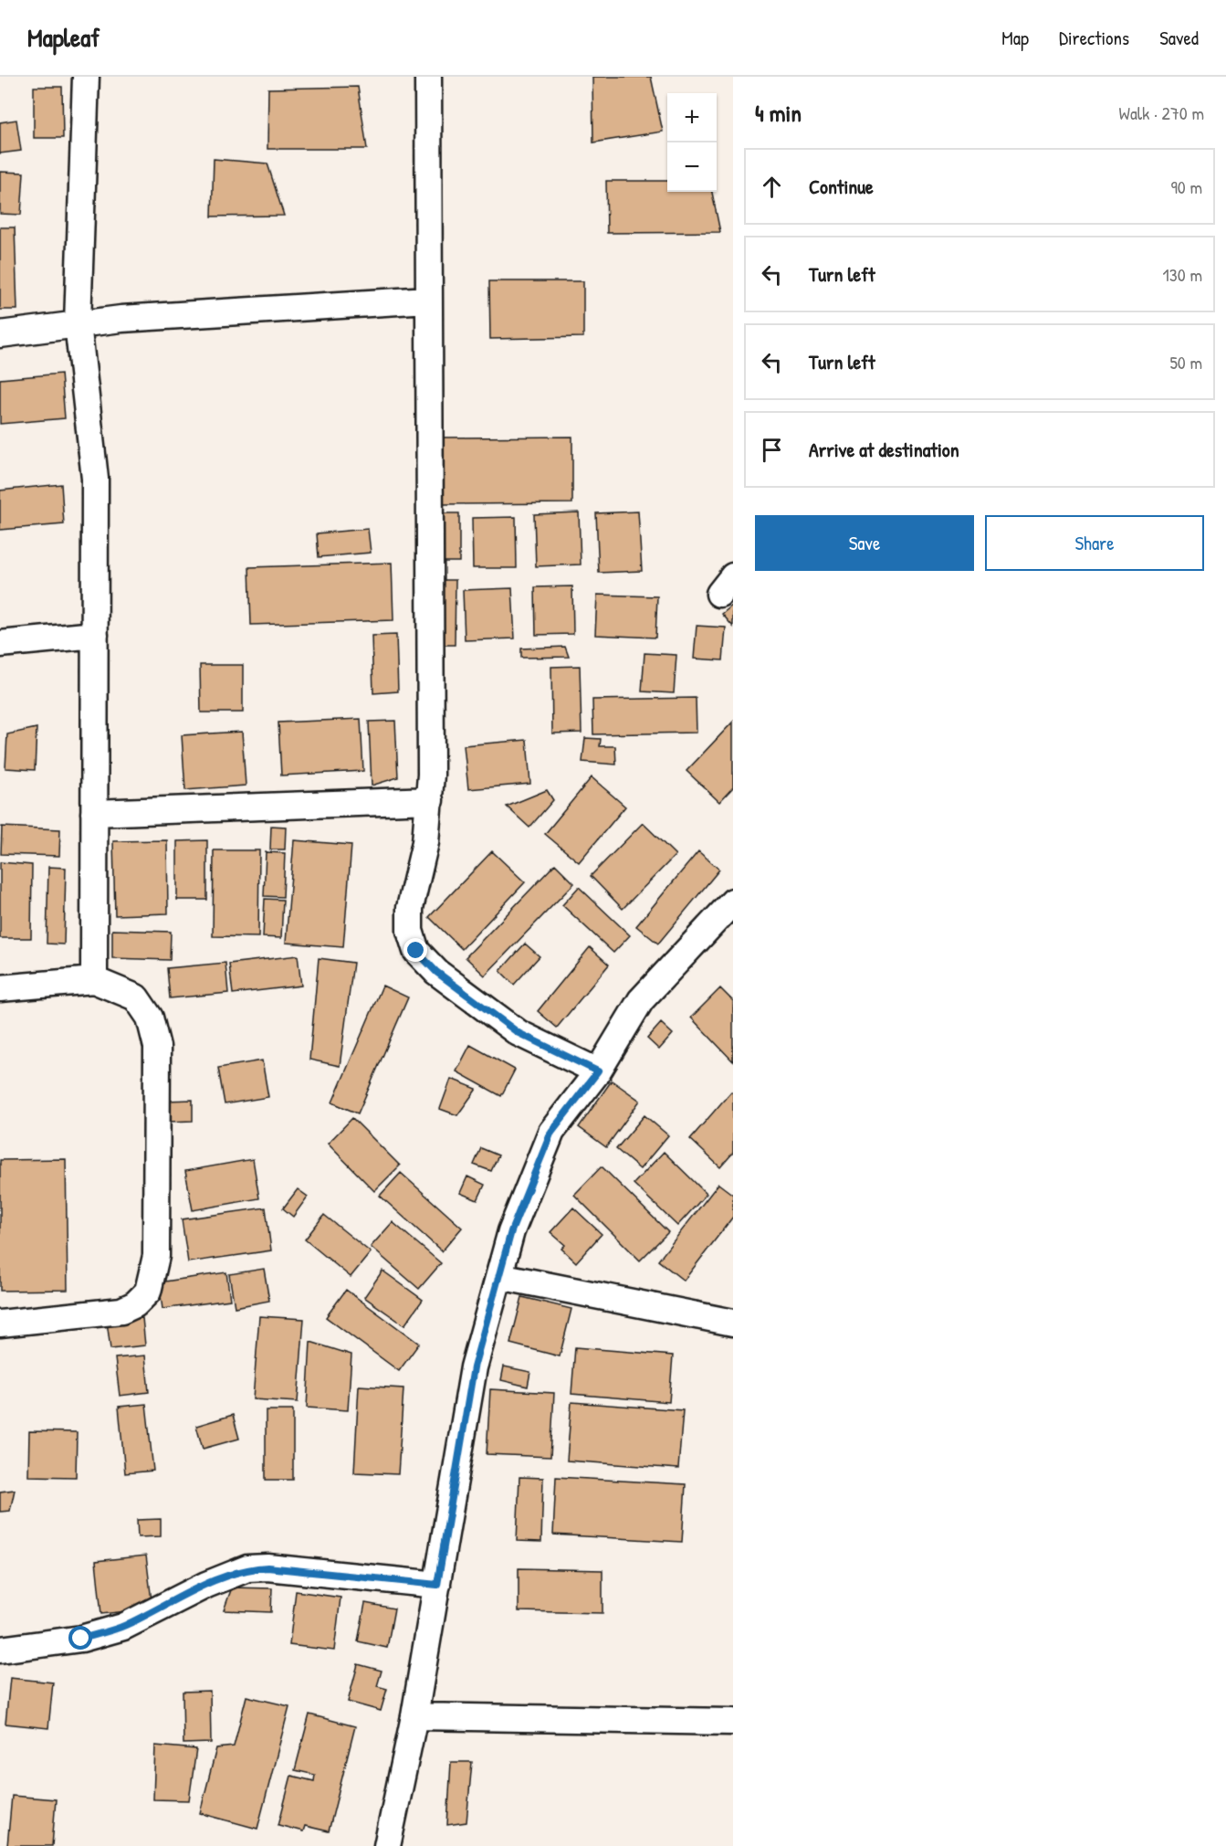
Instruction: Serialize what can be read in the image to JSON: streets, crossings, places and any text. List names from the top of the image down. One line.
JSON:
{"page":{"header":"Mapleaf","nav":["Map","Directions","Saved"],"heading":["4 min","Walk · 270 m"],"map_buttons":["+","−"],"list":[["Continue","90 m"],["Turn left","130 m"],["Turn left","50 m"],"Arrive at destination"],"buttons":["Save","Share"]}}
